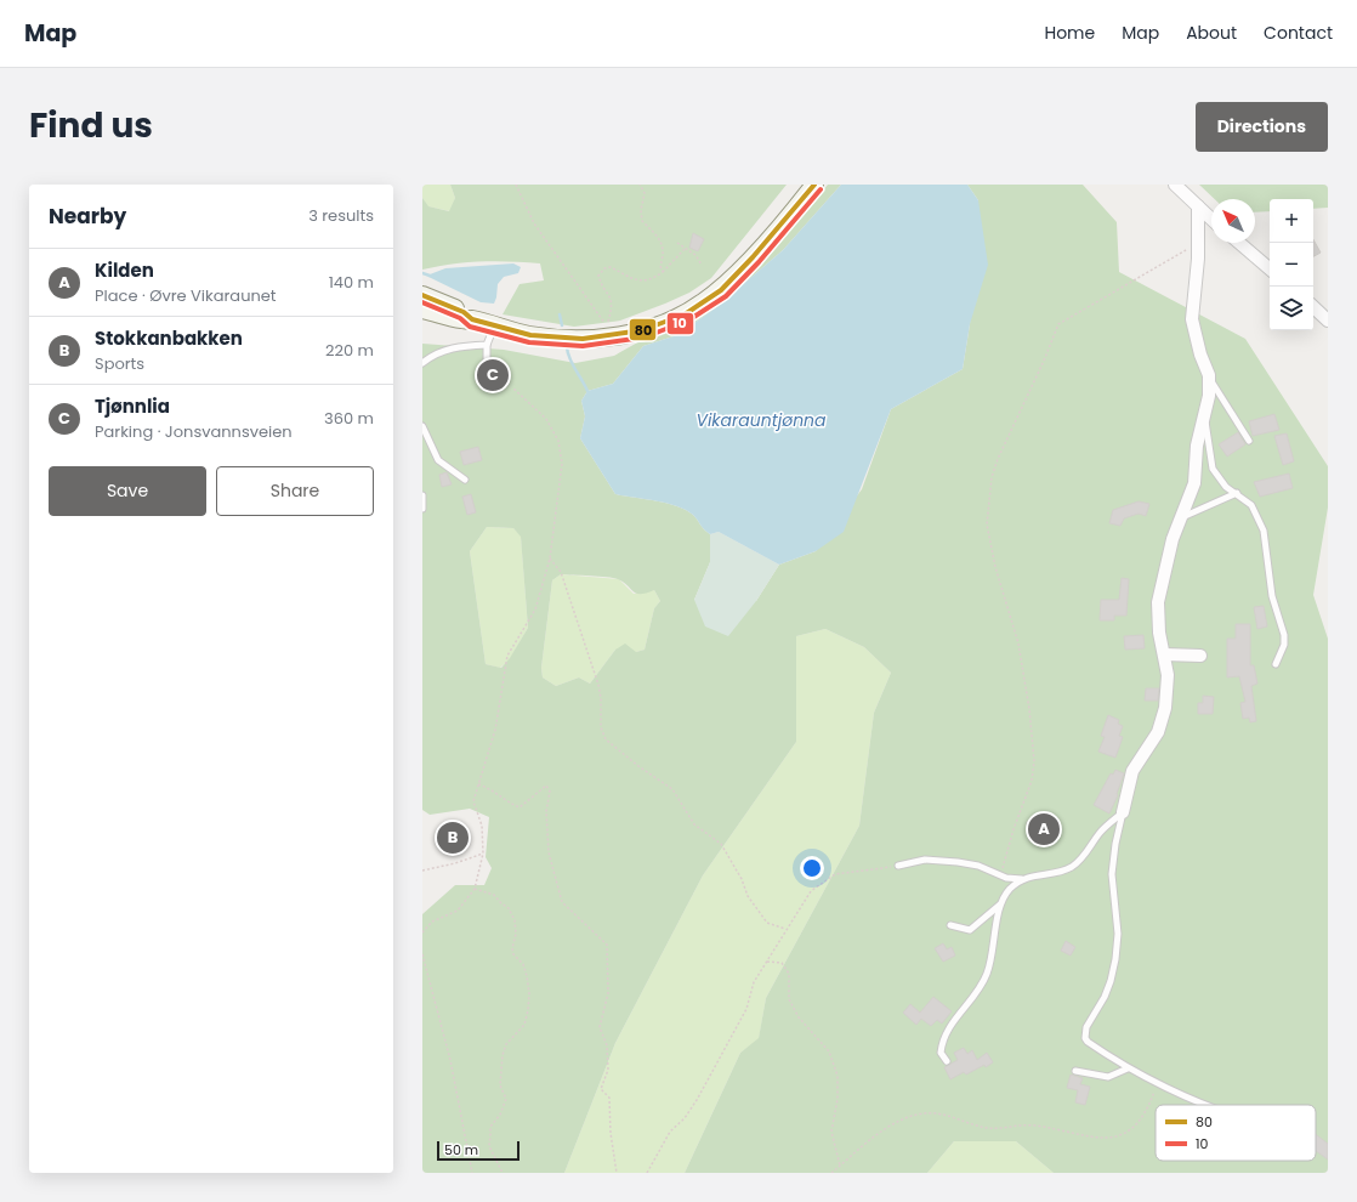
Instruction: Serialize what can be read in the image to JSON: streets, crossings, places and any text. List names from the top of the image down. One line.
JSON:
{"water":["Vikarauntjønna"],"lines":["transit line 80","transit line 10"],"legend":["80","10"],"scale_bar":"50 m","north":"top left","page":{"header":"Map","nav":["Home","Map","About","Contact"],"title":"Find us","buttons":["Directions",["Save","Share"]],"heading":["Nearby","3 results"],"map_buttons":["+","−"],"list":[{"mark":"A","name":"Kilden","note":"Place · Øvre Vikaraunet","value":"140 m"},{"mark":"B","name":"Stokkanbakken","note":"Sports","value":"220 m"},{"mark":"C","name":"Tjønnlia","note":"Parking · Jonsvannsveien","value":"360 m"}],"pins":["C","A","B"],"scale":"50 m"}}
